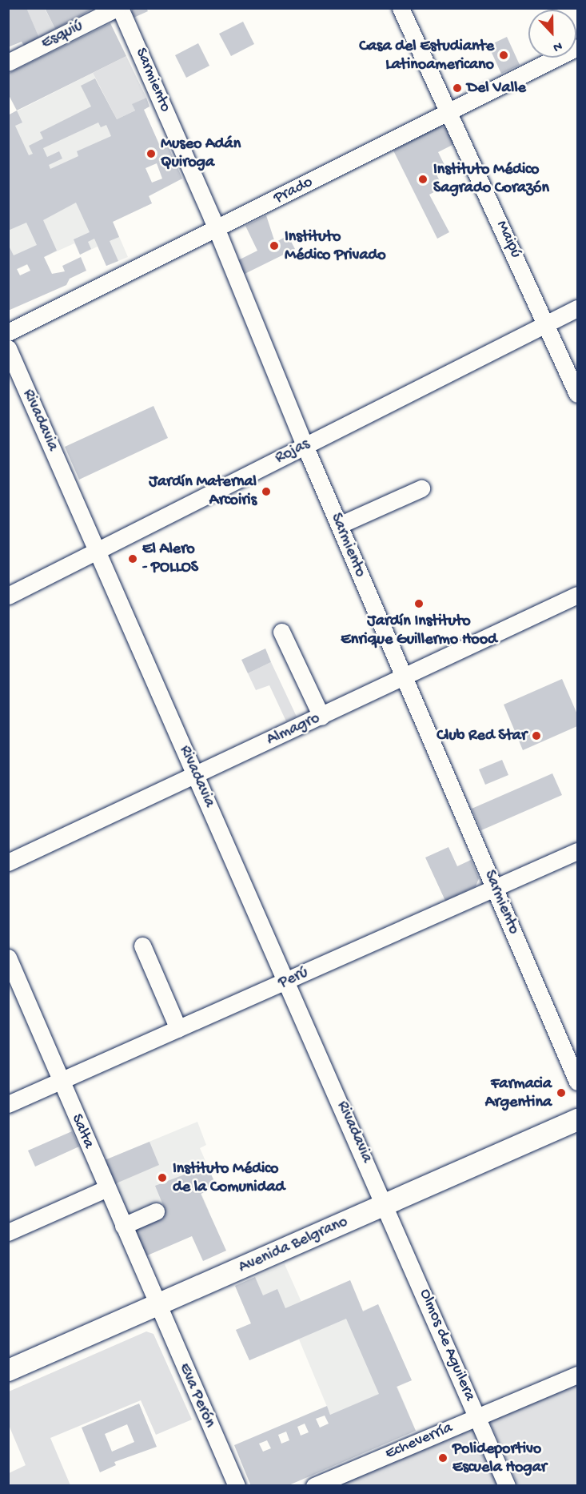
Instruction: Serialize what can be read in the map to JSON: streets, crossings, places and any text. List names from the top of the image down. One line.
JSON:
{"streets":{"main road":["Avenida Belgrano"],"street":["Esquiú","Sarmiento","Prado","Maipú","Rivadavia","Rojas","Almagro","Perú","Salta","Olmos de Aguilera","Eva Perón","Echeverría"]},"crossings":[["Esquiú","Sarmiento"],["Sarmiento","Prado"],["Sarmiento","Rojas"],["Sarmiento","Almagro"],["Sarmiento","Perú"],["Prado","Maipú"],["Maipú","Rojas"],["Rivadavia","Rojas"],["Rivadavia","Almagro"],["Rivadavia","Perú"],["Rivadavia","Avenida Belgrano"],["Rivadavia","Olmos de Aguilera"],["Perú","Salta"],["Salta","Avenida Belgrano"],["Salta","Eva Perón"],["Avenida Belgrano","Olmos de Aguilera"],["Avenida Belgrano","Eva Perón"],["Olmos de Aguilera","Echeverría"]],"places":["Casa del Estudiante Latinoamericano","Del Valle","Museo Adán Quiroga","Instituto Médico Sagrado Corazón","Instituto Médico Privado","Jardín Maternal Arcoiris","El Alero - POLLOS","Jardín Instituto Enrique Guillermo Hood","Club Red Star","Farmacia Argentina","Instituto Médico de la Comunidad","Polideportivo Escuela Hogar"],"north":"bottom"}
